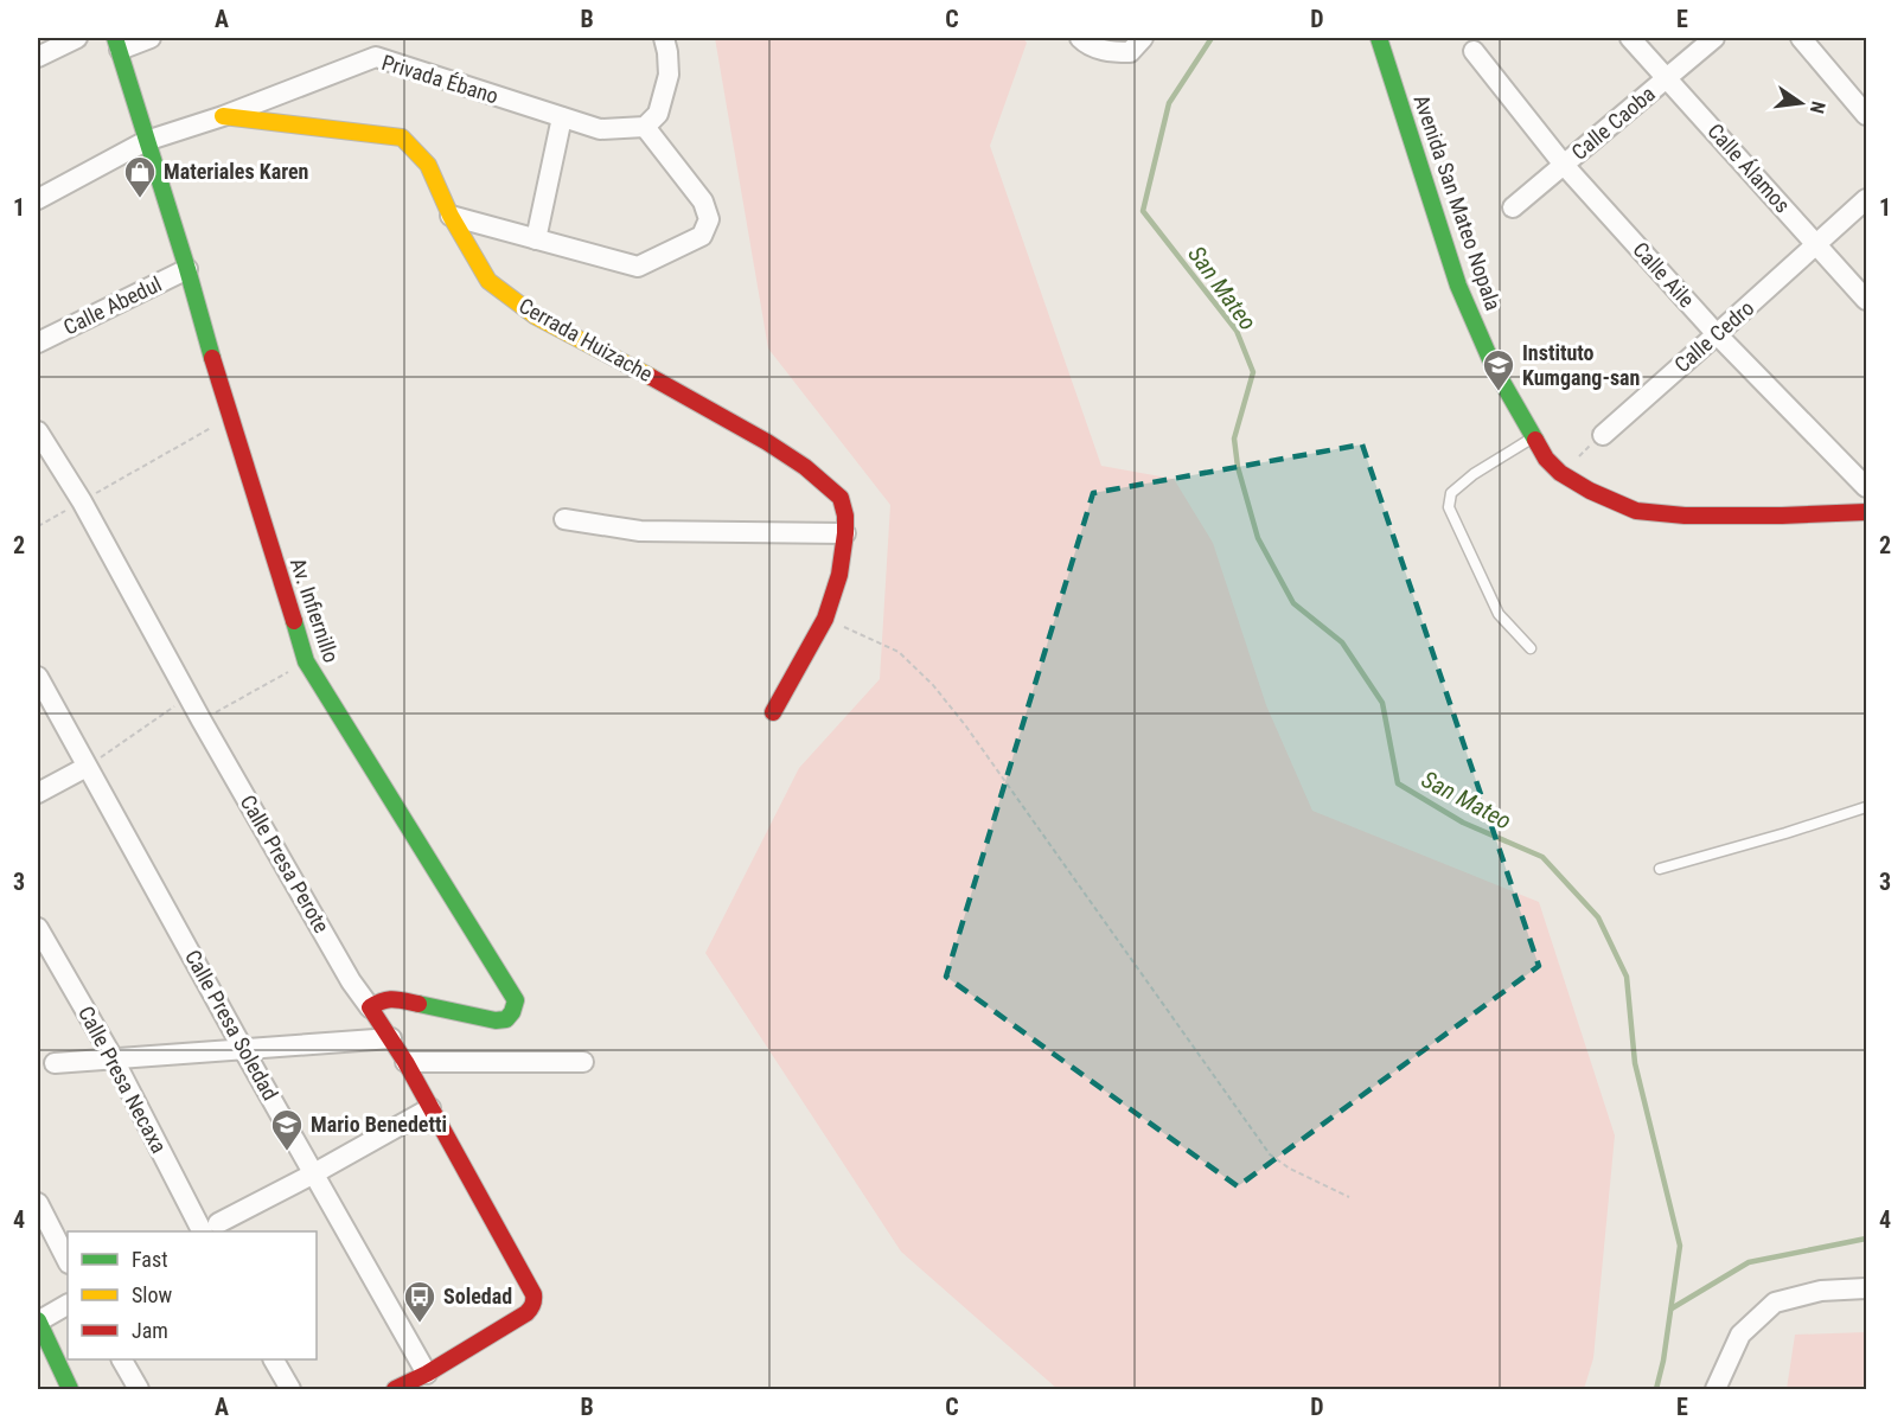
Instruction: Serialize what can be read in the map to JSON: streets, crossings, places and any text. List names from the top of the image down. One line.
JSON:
{"streets":{"street":["Privada Ébano","Calle Caoba","Calle Álamos","Avenida San Mateo Nopala","Calle Aile","Calle Abedul","Calle Cedro","Cerrada Huizache","Av. Infiernillo","Calle Presa Perote","Calle Presa Soledad","Calle Presa Necaxa"]},"crossings":[["Privada Ébano","Cerrada Huizache"],["Privada Ébano","Av. Infiernillo"],["Calle Caoba","Calle Álamos"],["Calle Caoba","Calle Aile"],["Calle Álamos","Calle Cedro"],["Calle Aile","Calle Cedro"],["Calle Abedul","Av. Infiernillo"],["Av. Infiernillo","Calle Presa Perote"],["Calle Presa Perote","Calle Presa Soledad"]],"water":["San Mateo"],"places":{"shop":["Materiales Karen"],"school or university":["Instituto Kumgang-san","Mario Benedetti"],"bus stop":["Soledad"]},"legend":["Fast","Slow","Jam"],"north":"right","grid":{"columns":["A","B","C","D","E"],"rows":["1","2","3","4"]}}
